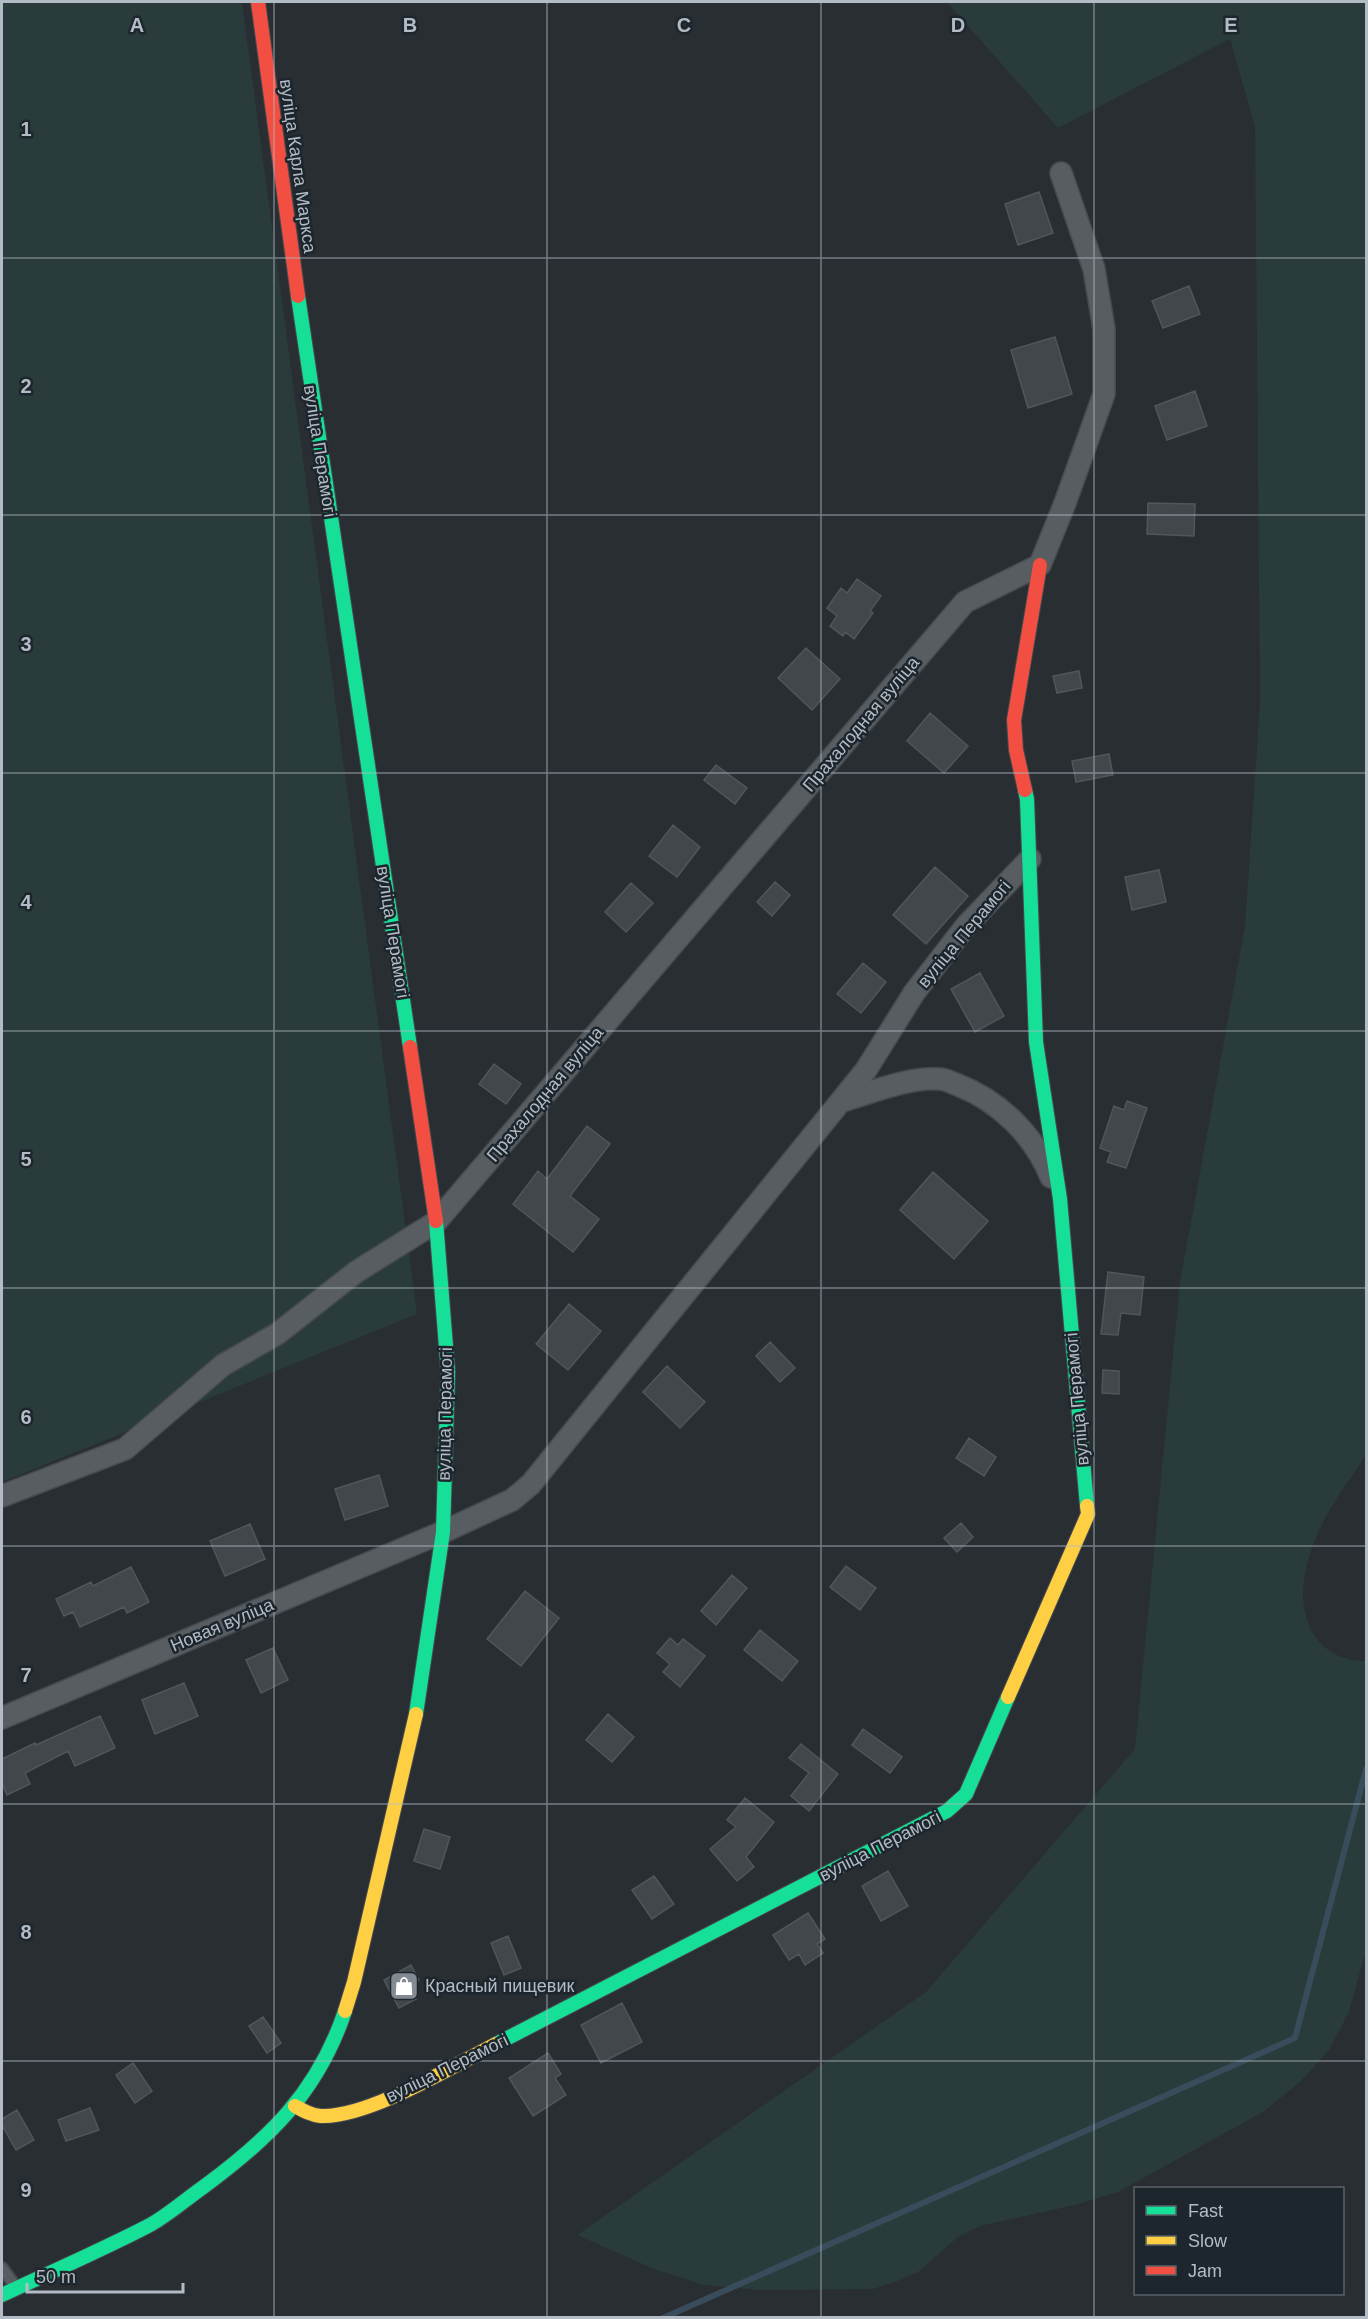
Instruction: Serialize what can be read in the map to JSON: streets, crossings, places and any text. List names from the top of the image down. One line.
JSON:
{"streets":{"street":["вуліца Карла Маркса","вуліца Перамогі","Прахалодная вуліца","Новая вуліца"]},"crossings":[["вуліца Карла Маркса","вуліца Перамогі"],["вуліца Перамогі","Прахалодная вуліца"],["вуліца Перамогі","Новая вуліца"]],"places":{"shop":["Красный пищевик"]},"legend":["Fast","Slow","Jam"],"scale_bar":"50 m","grid":{"columns":["A","B","C","D","E"],"rows":["1","2","3","4","5","6","7","8","9"]}}
